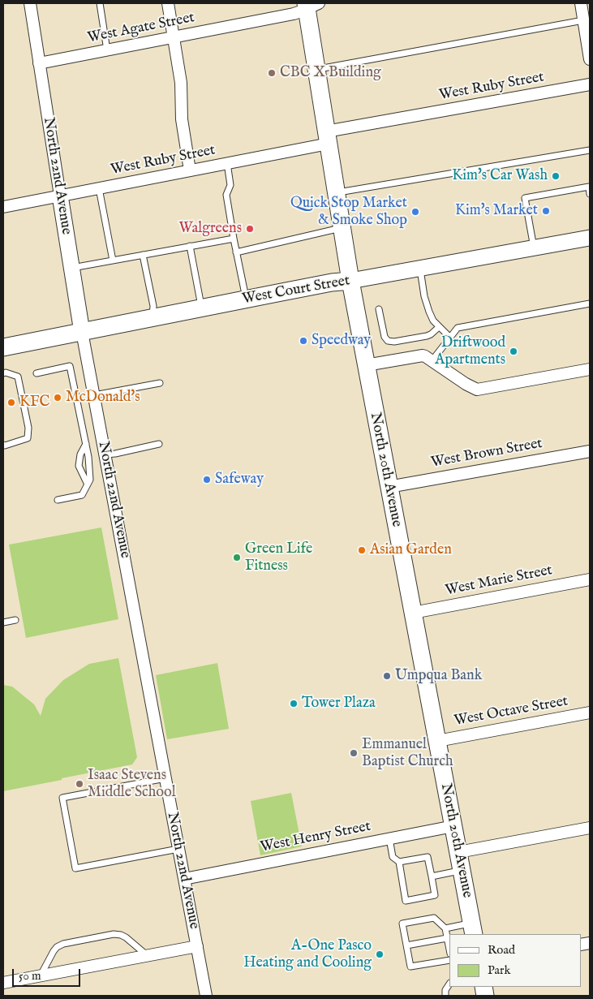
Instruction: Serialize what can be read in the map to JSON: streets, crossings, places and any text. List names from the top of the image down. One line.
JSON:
{"streets":{"main road":["North 22nd Avenue","West Court Street","North 20th Avenue"],"street":["West Agate Street","West Ruby Street","West Brown Street","West Marie Street","West Octave Street","West Henry Street"]},"crossings":[["West Agate Street","North 22nd Avenue"],["West Agate Street","North 20th Avenue"],["West Ruby Street","North 22nd Avenue"],["West Ruby Street","North 20th Avenue"],["North 22nd Avenue","West Court Street"],["North 22nd Avenue","West Henry Street"],["West Court Street","North 20th Avenue"],["West Brown Street","North 20th Avenue"],["North 20th Avenue","West Marie Street"],["North 20th Avenue","West Octave Street"],["North 20th Avenue","West Henry Street"]],"places":["CBC X Building","Kim's Car Wash","Kim's Market","Quick Stop Market & Smoke Shop","Walgreens","Speedway","Driftwood Apartments","McDonald's","KFC","Safeway","Asian Garden","Green Life Fitness","Umpqua Bank","Tower Plaza","Emmanuel Baptist Church","Isaac Stevens Middle School","A-One Pasco Heating and Cooling"],"legend":["Road","Park"],"scale_bar":"50 m"}
